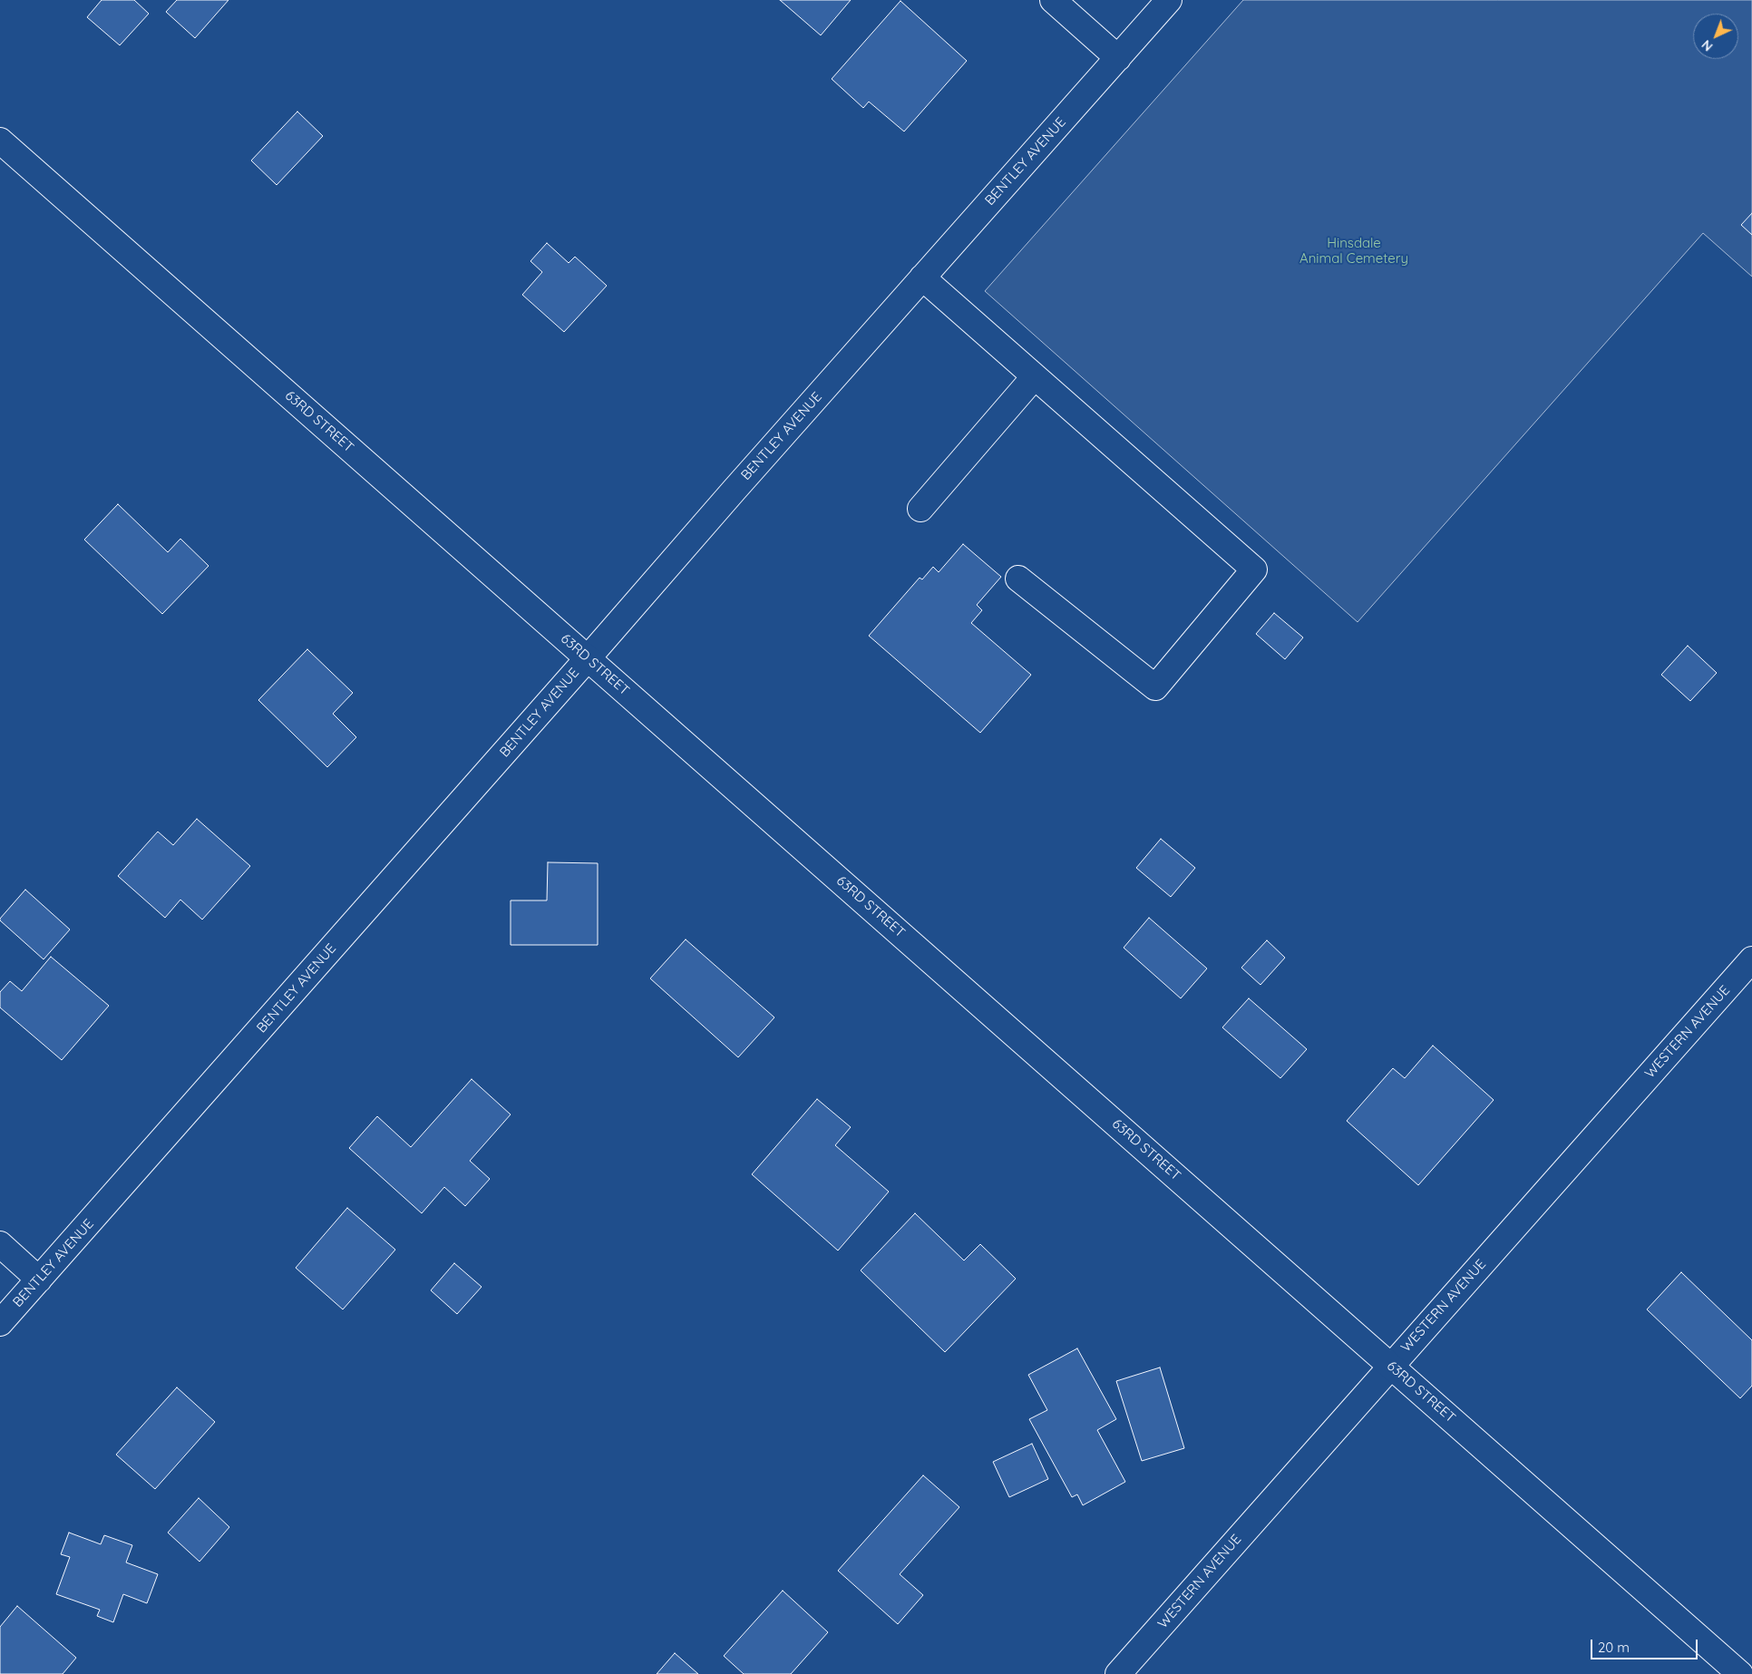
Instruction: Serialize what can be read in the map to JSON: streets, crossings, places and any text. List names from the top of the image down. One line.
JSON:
{"streets":{"street":["BENTLEY AVENUE","63RD STREET","WESTERN AVENUE"]},"crossings":[["BENTLEY AVENUE","63RD STREET"],["63RD STREET","WESTERN AVENUE"]],"parks":["Hinsdale Animal Cemetery"],"scale_bar":"20 m","north":"bottom left"}
